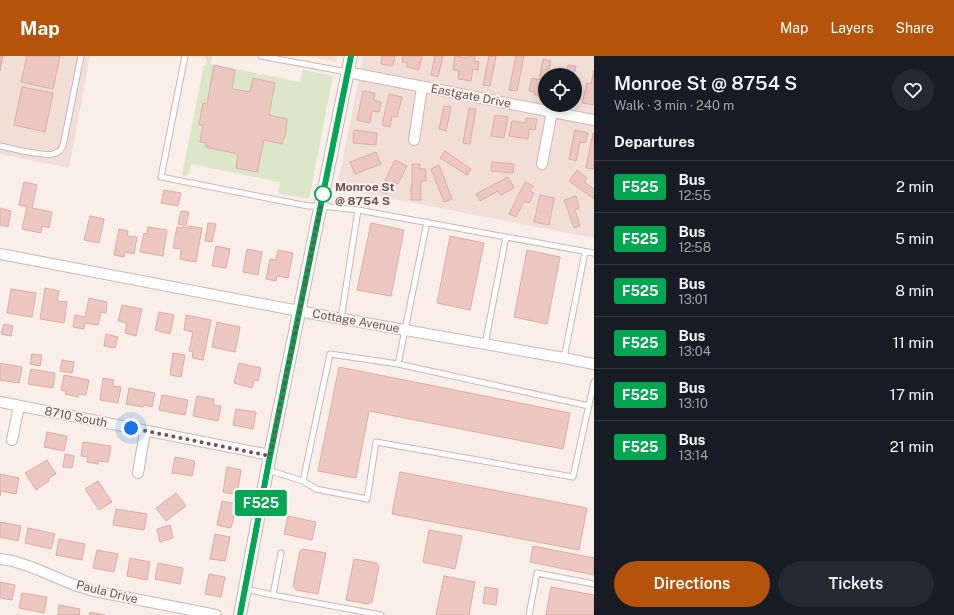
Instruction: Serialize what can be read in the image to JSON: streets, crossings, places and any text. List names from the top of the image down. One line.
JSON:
{"streets":{"street":["Eastgate Drive","Cottage Avenue","8710 South","Paula Drive"]},"places":["Monroe St @ 8754 S"],"lines":["bus line F525"],"page":{"header":"Map","nav":["Map","Layers","Share"],"on_map":"F525","heading":[["Monroe St @ 8754 S","Walk · 3 min · 240 m"],"Departures"],"list":[{"mark":"F525","name":"Bus","note":"12:55","value":"2 min"},{"mark":"F525","name":"Bus","note":"12:58","value":"5 min"},{"mark":"F525","name":"Bus","note":"13:01","value":"8 min"},{"mark":"F525","name":"Bus","note":"13:04","value":"11 min"},{"mark":"F525","name":"Bus","note":"13:10","value":"17 min"},{"mark":"F525","name":"Bus","note":"13:14","value":"21 min"}],"buttons":["Directions","Tickets"]}}
